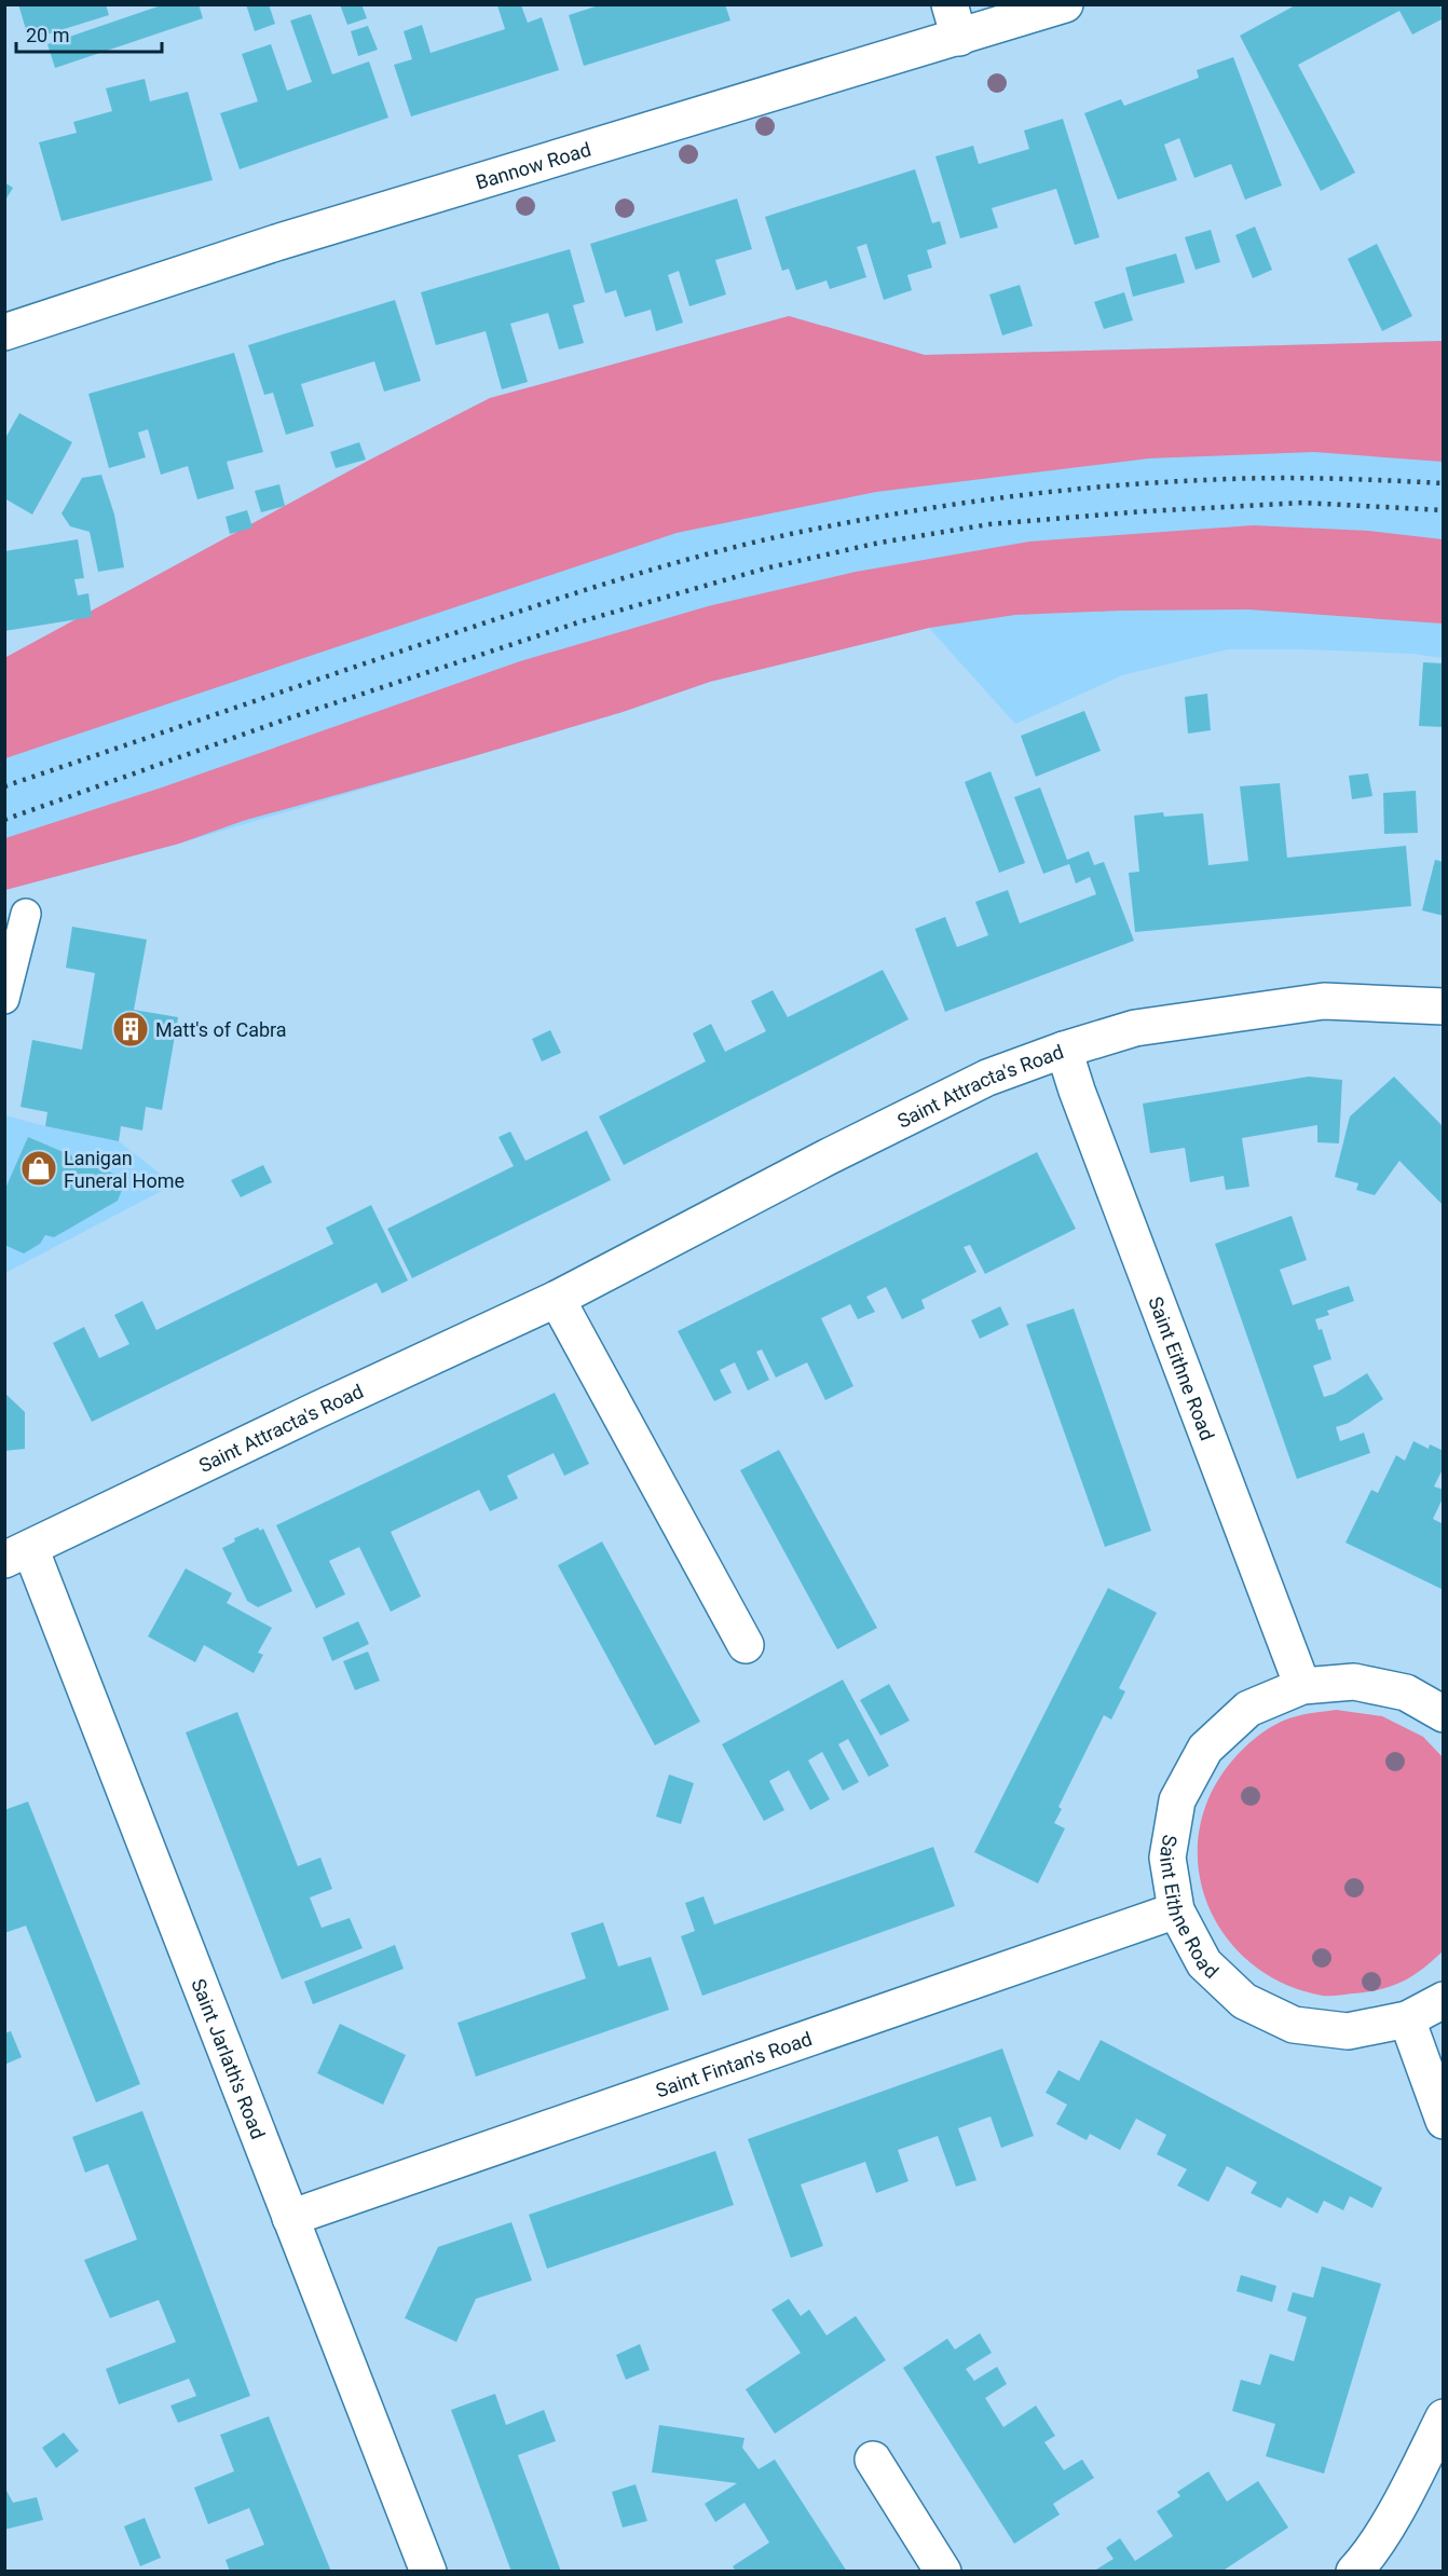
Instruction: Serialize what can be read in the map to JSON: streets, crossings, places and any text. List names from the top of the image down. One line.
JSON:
{"streets":{"street":["Bannow Road","Saint Attracta's Road","Saint Eithne Road","Saint Jarlath's Road","Saint Fintan's Road"]},"crossings":[["Saint Attracta's Road","Saint Eithne Road"],["Saint Attracta's Road","Saint Jarlath's Road"],["Saint Eithne Road","Saint Fintan's Road"],["Saint Jarlath's Road","Saint Fintan's Road"]],"places":{"building":["Matt's of Cabra"],"shop":["Lanigan Funeral Home"]},"scale_bar":"20 m"}
